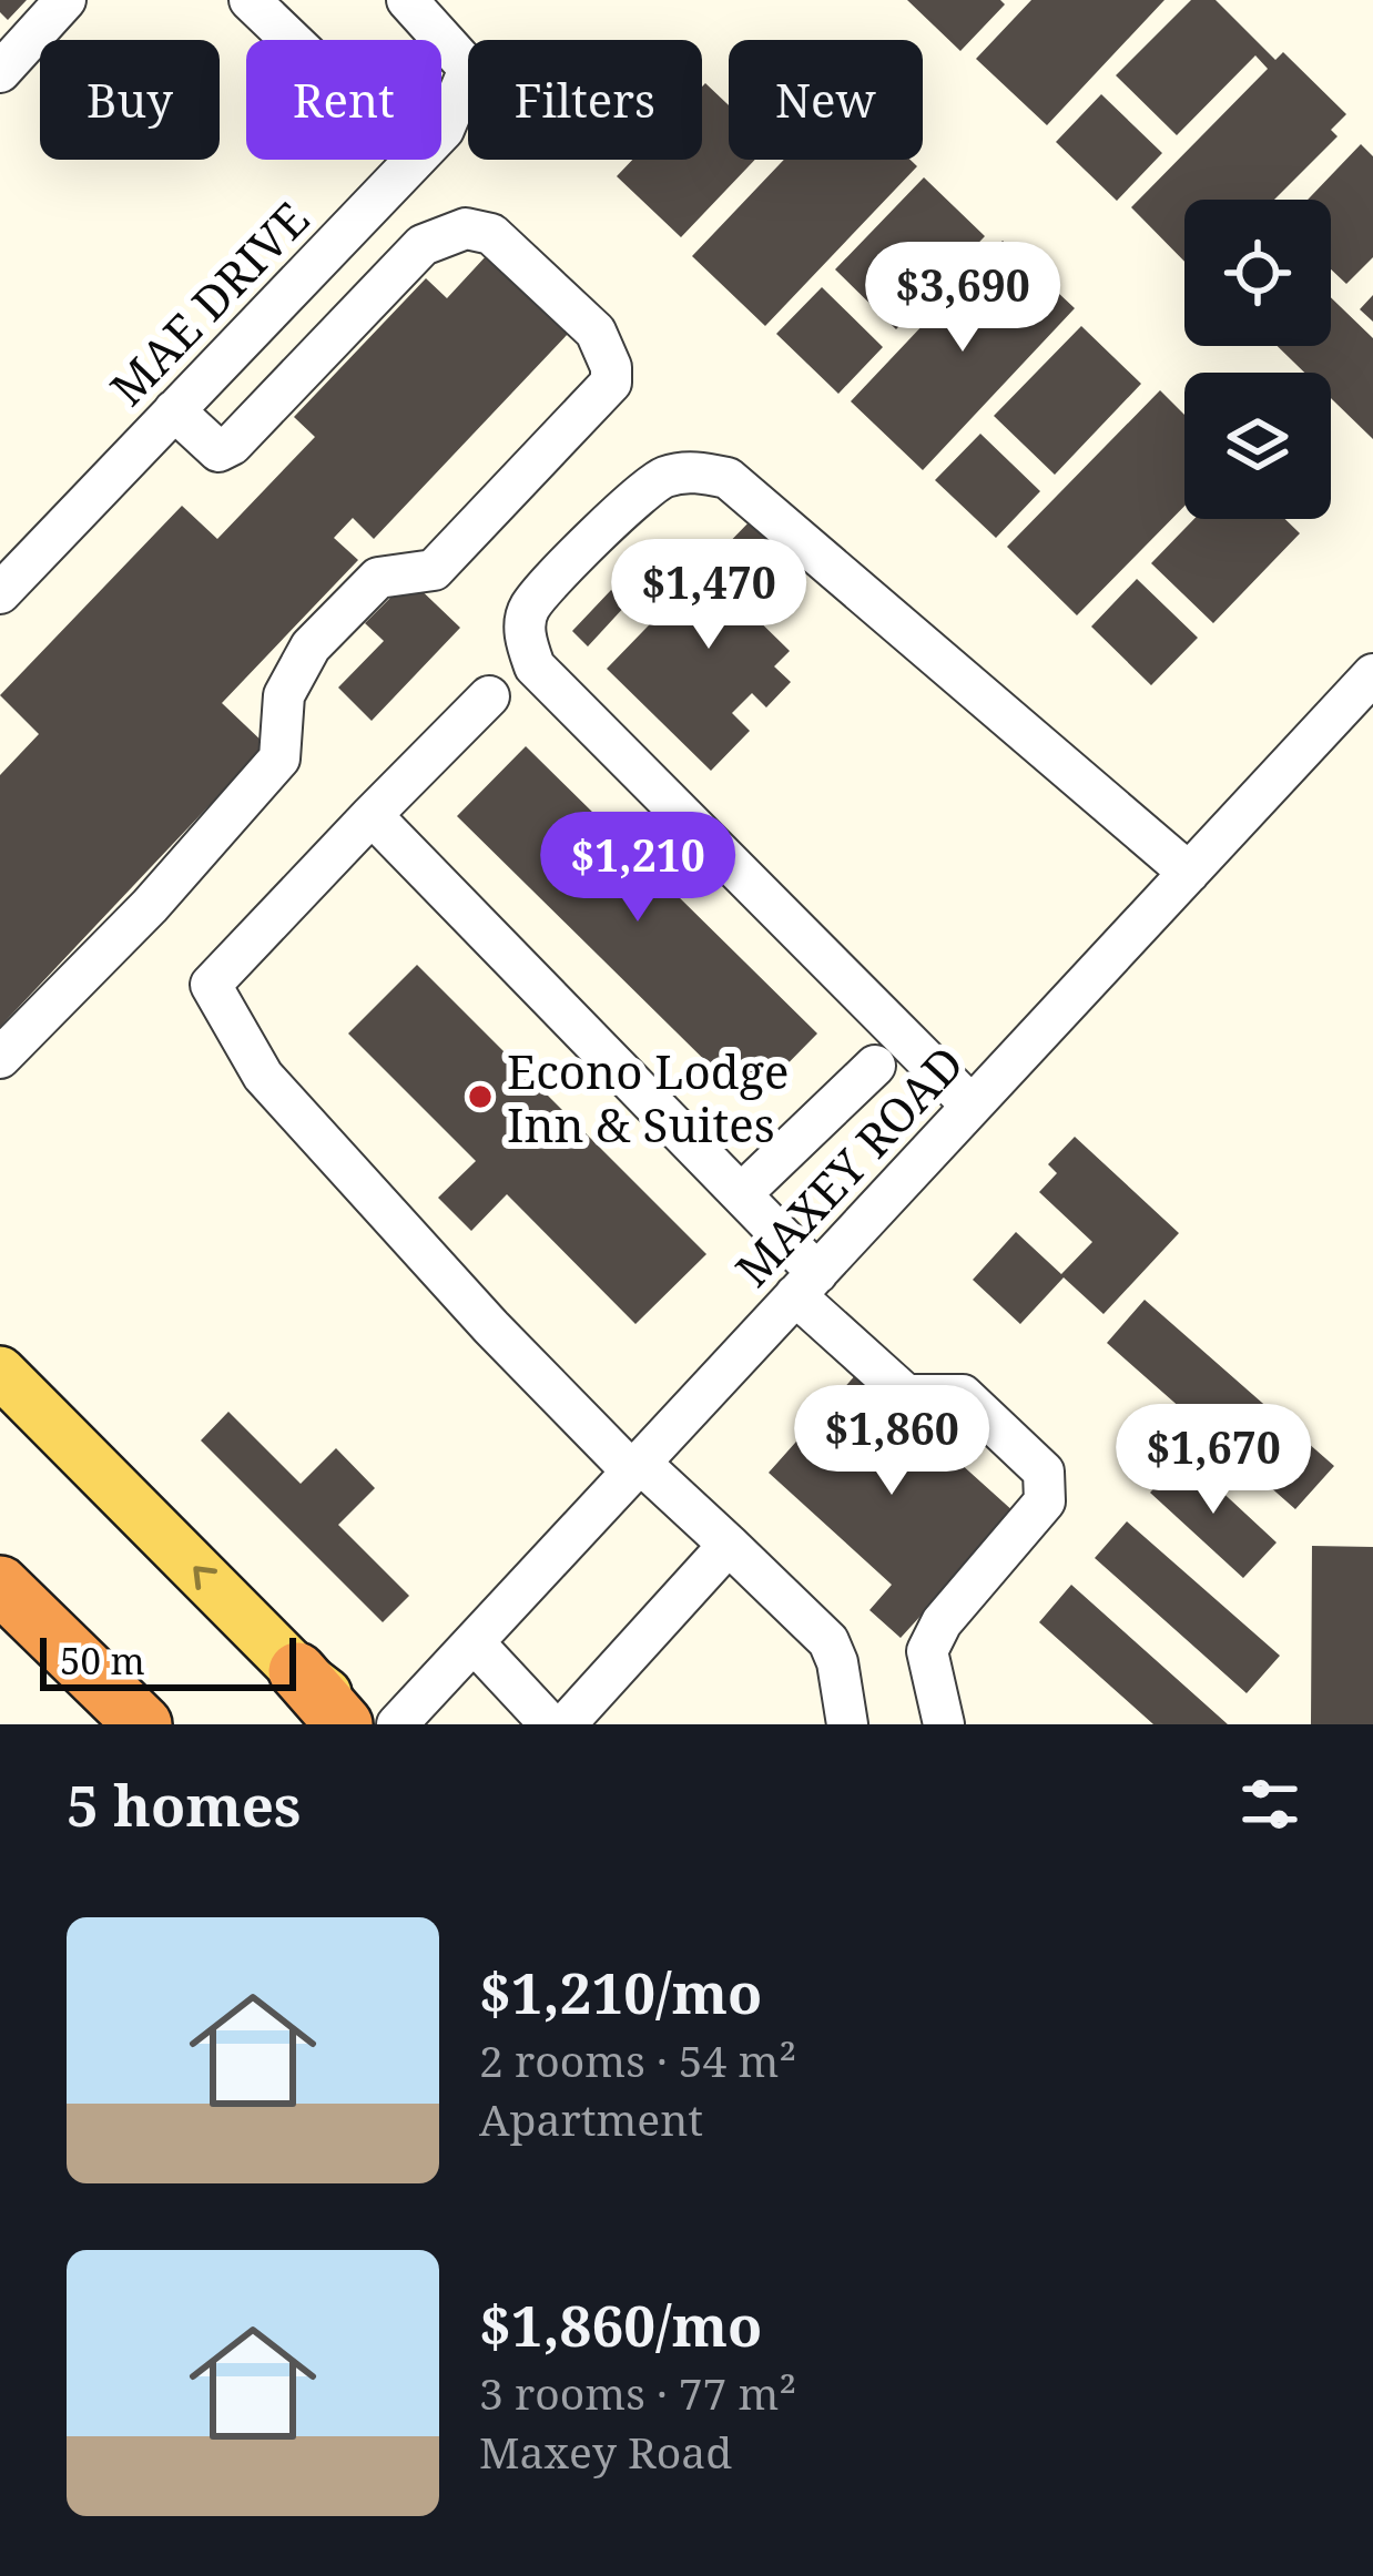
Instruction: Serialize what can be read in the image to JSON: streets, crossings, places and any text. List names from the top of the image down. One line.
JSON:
{"streets":{"street":["MAE DRIVE","MAXEY ROAD"]},"places":["Econo Lodge Inn & Suites"],"scale_bar":"50 m","page":{"chip":["Buy","Rent","Filters","New"],"price":["$3,690","$1,470","$1,210","$1,860","$1,670"],"scale":"50 m","heading":"5 homes","list":[{"name":"$1,210/mo","note":"2 rooms · 54 m² · Apartment"},{"name":"$1,860/mo","note":"3 rooms · 77 m² · Maxey Road"}]}}
